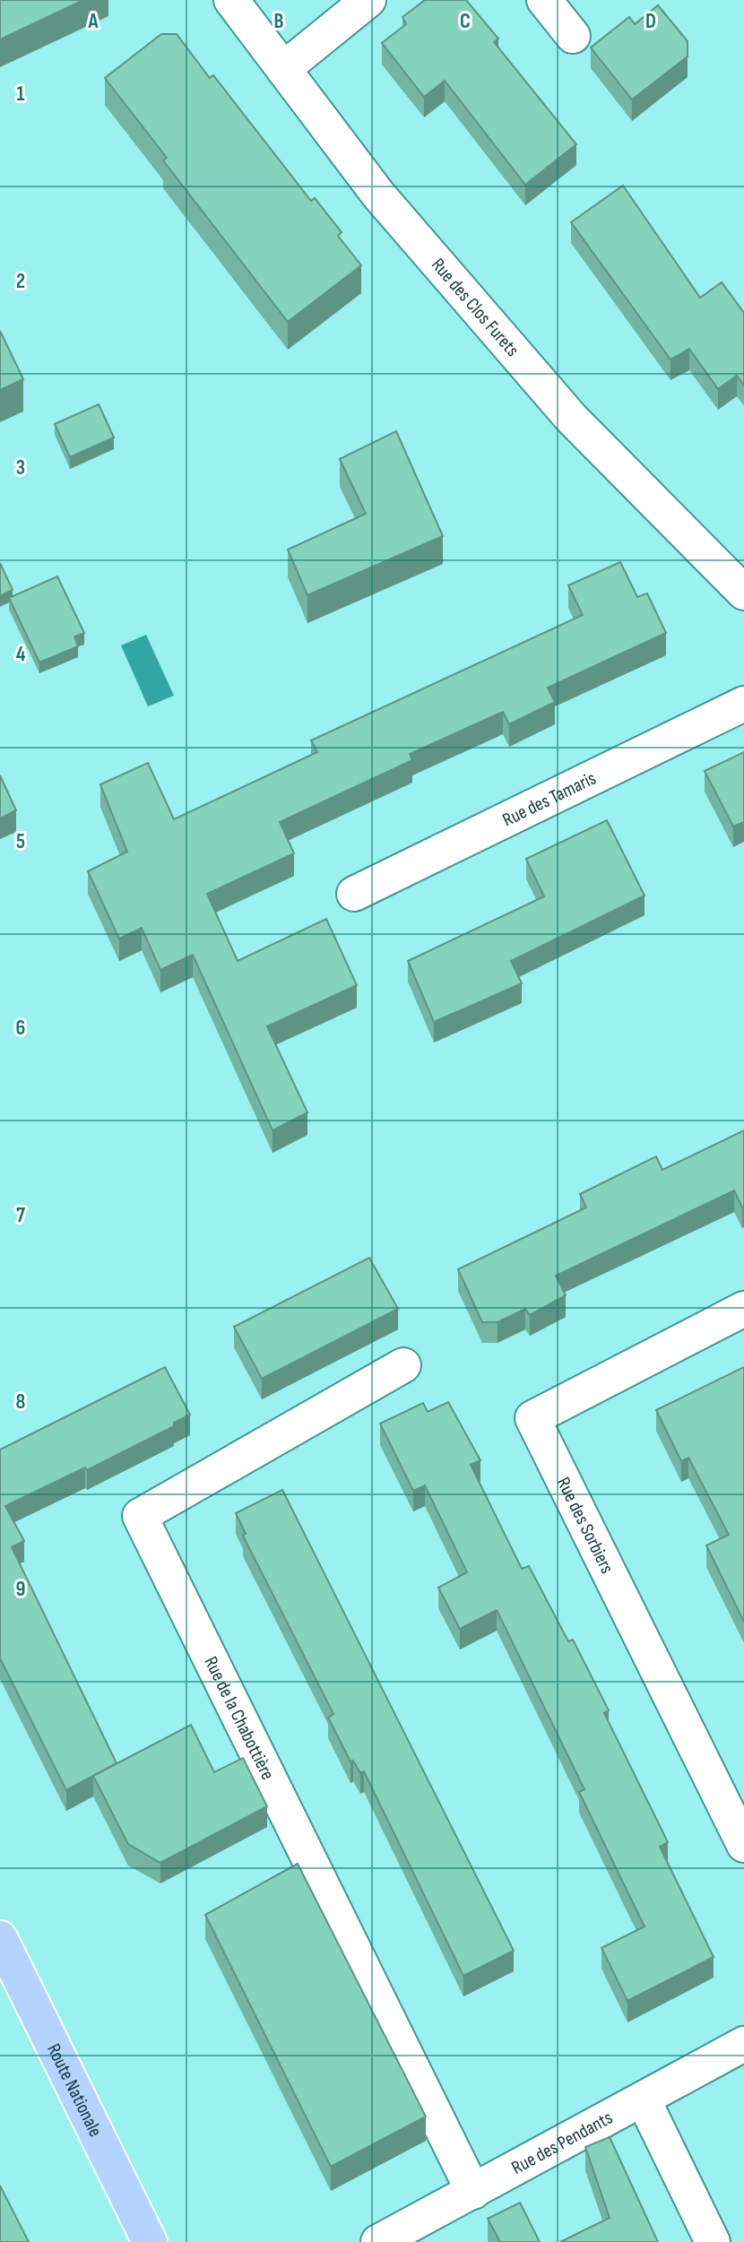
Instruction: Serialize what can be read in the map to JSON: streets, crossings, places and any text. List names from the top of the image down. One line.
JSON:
{"streets":{"main road":["Route Nationale"],"street":["Rue des Clos Furets","Rue des Tamaris","Rue des Sorbiers","Rue de la Chabottière","Rue des Pendants"]},"crossings":[["Rue de la Chabottière","Rue des Pendants"]],"grid":{"columns":["A","B","C","D"],"rows":["1","2","3","4","5","6","7","8","9"]}}
